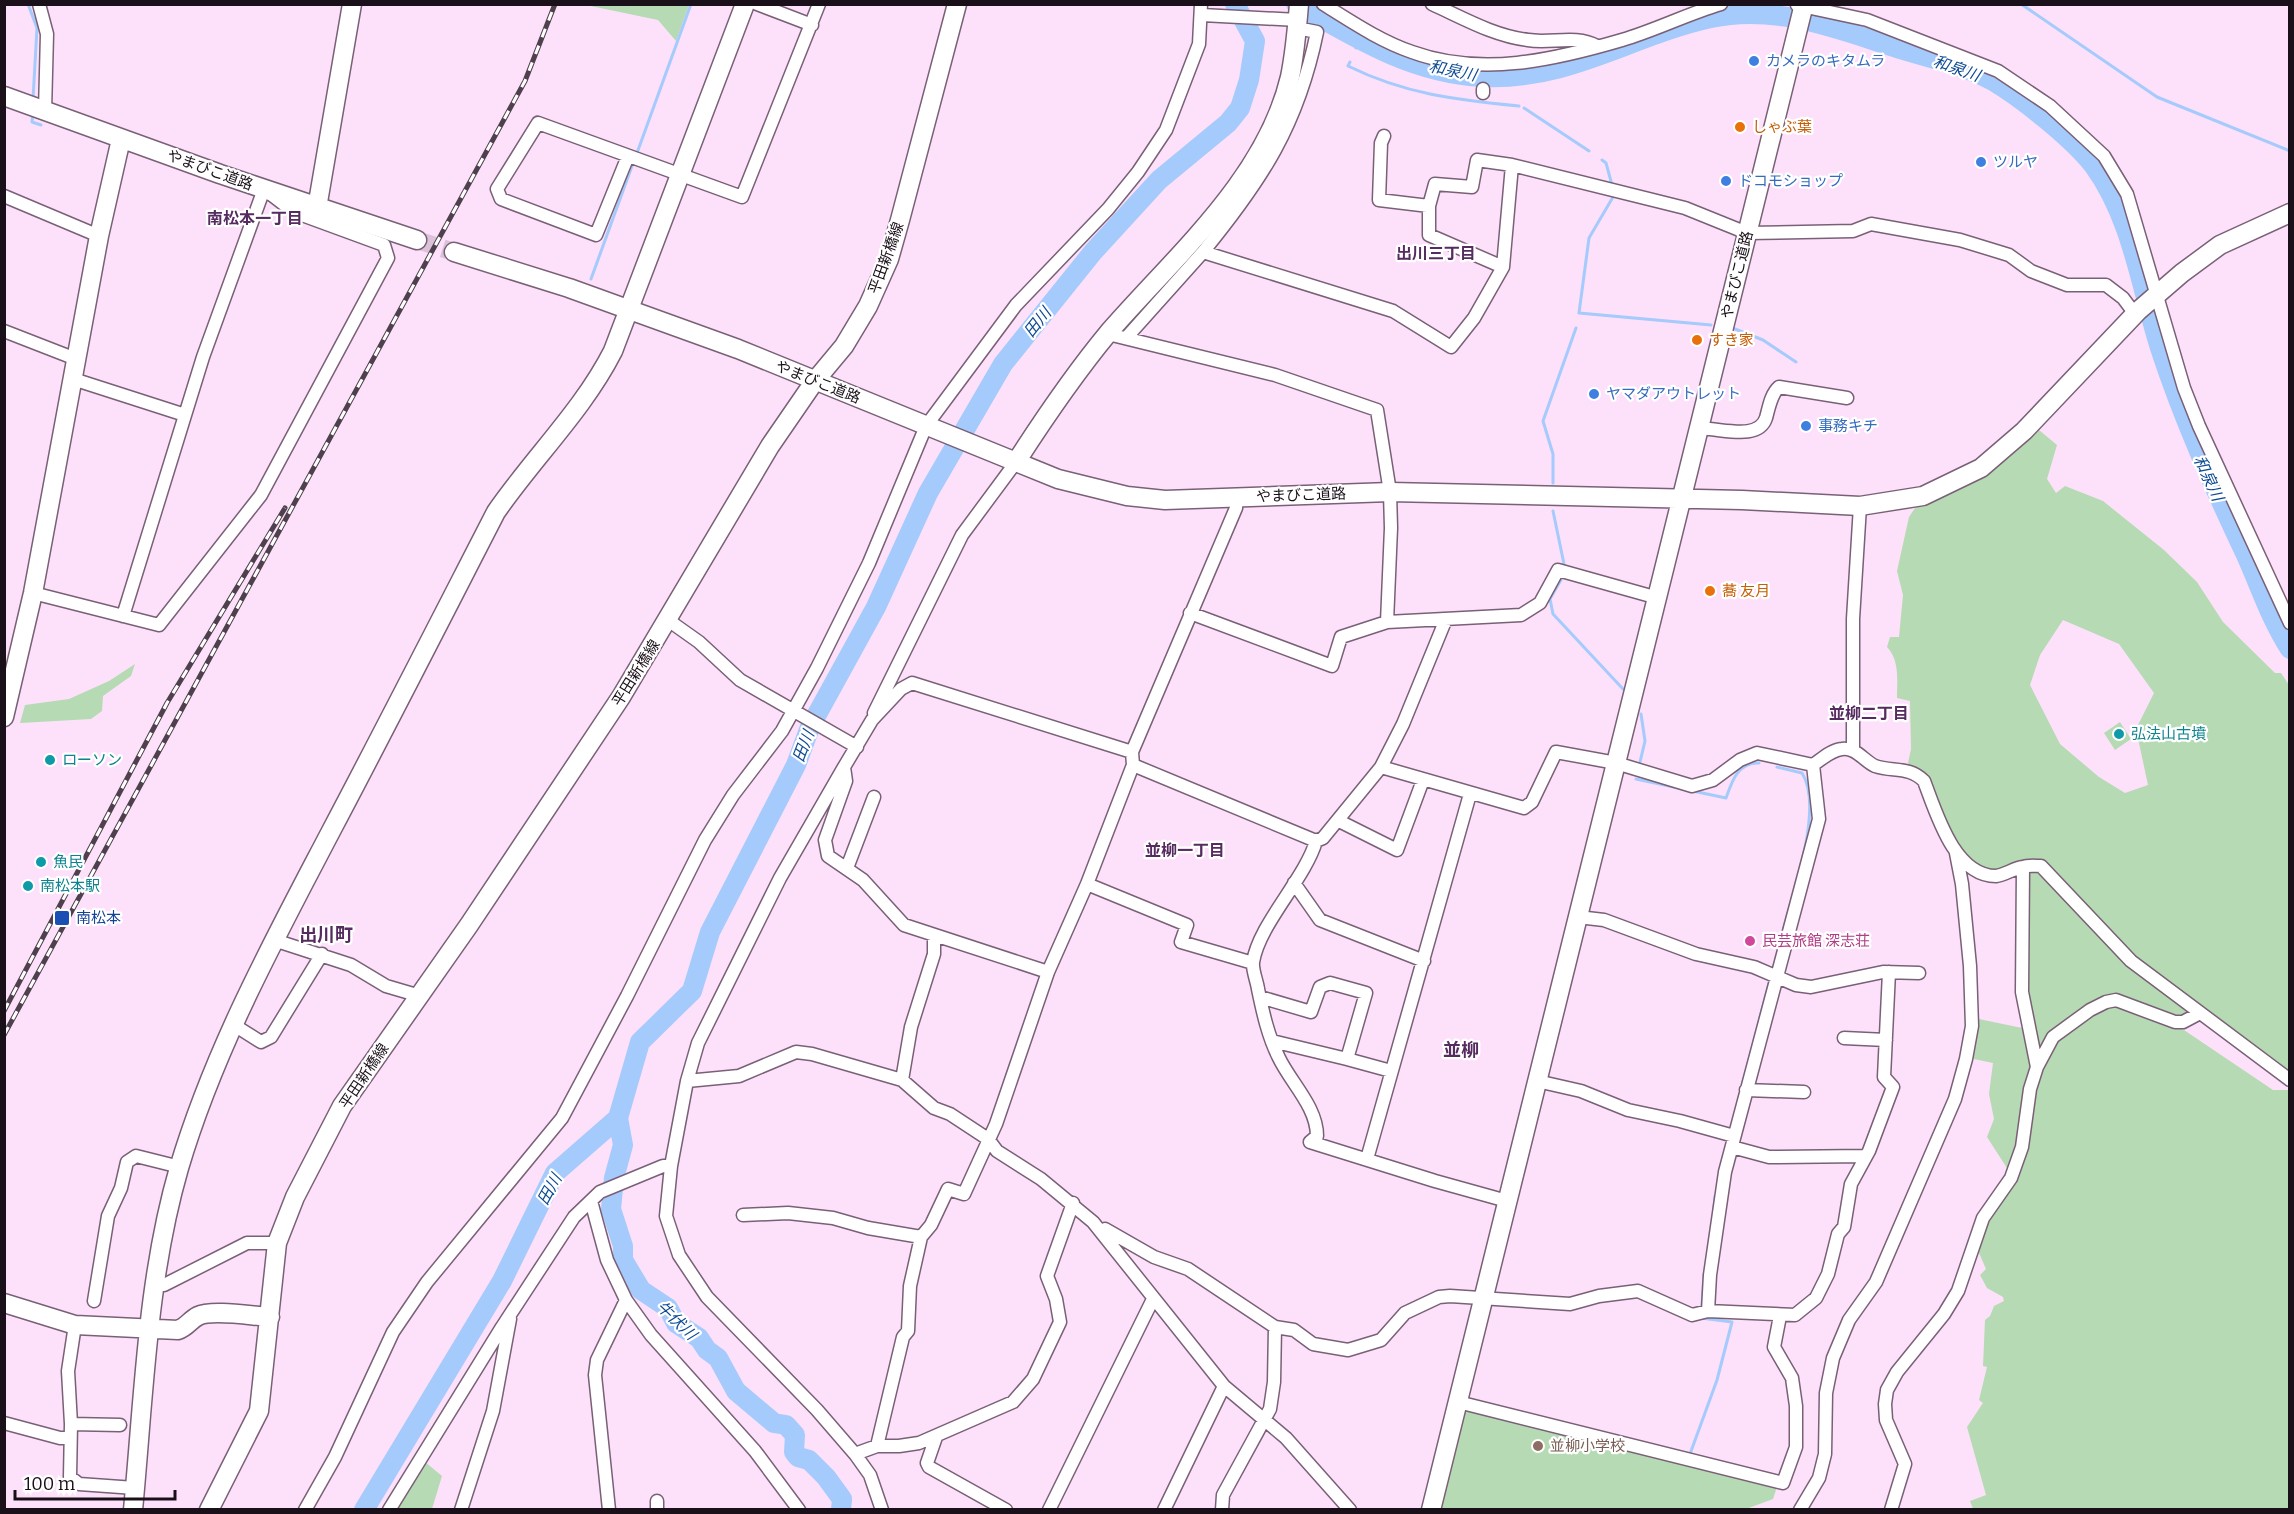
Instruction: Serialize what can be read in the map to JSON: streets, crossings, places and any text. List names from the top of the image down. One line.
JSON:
{"streets":{"street":["やまびこ道路","平田新橋線"]},"crossings":[["やまびこ道路","平田新橋線"]],"districts":["南松本一丁目","出川三丁目","並柳二丁目","並柳一丁目","出川町","並柳"],"water":["和泉川","田川","牛伏川"],"places":{"other":["カメラのキタムラ","しゃぶ葉","ツルヤ","ドコモショップ","すき家","ヤマダアウトレット","事務キチ","蕎 友月","弘法山古墳","ローソン","魚民","南松本駅","民芸旅館 深志荘","並柳小学校"],"transit":["南松本"]},"scale_bar":"100 m"}
